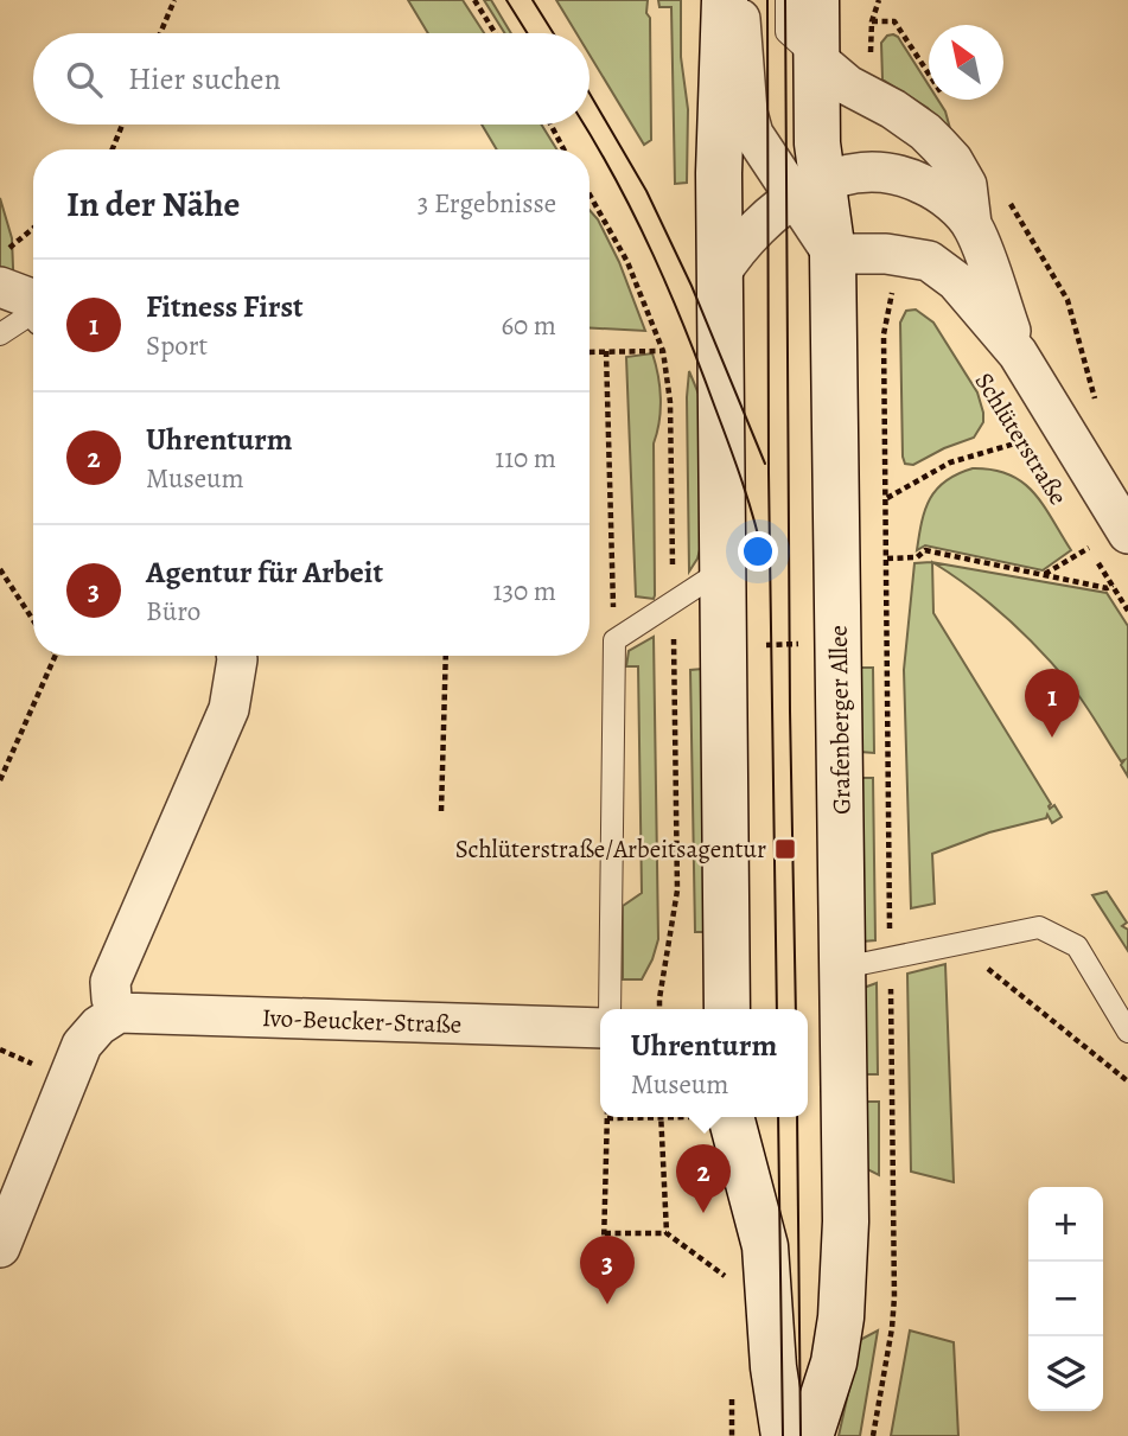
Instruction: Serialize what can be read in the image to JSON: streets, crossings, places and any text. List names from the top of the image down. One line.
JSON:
{"streets":{"main road":["Grafenberger Allee"],"street":["Schlüterstraße","Ivo-Beucker-Straße"]},"crossings":[["Schlüterstraße","Grafenberger Allee"]],"places":{"transit":["Schlüterstraße/Arbeitsagentur"]},"north":"top left","page":{"search":"Hier suchen","heading":["In der Nähe","3 Ergebnisse"],"list":[{"mark":"1","name":"Fitness First","note":"Sport","value":"60 m"},{"mark":"2","name":"Uhrenturm","note":"Museum","value":"110 m"},{"mark":"3","name":"Agentur für Arbeit","note":"Büro","value":"130 m"}],"pins":["1","2","3"],"popup":["Uhrenturm","Museum"],"map_buttons":["+","−"]}}
